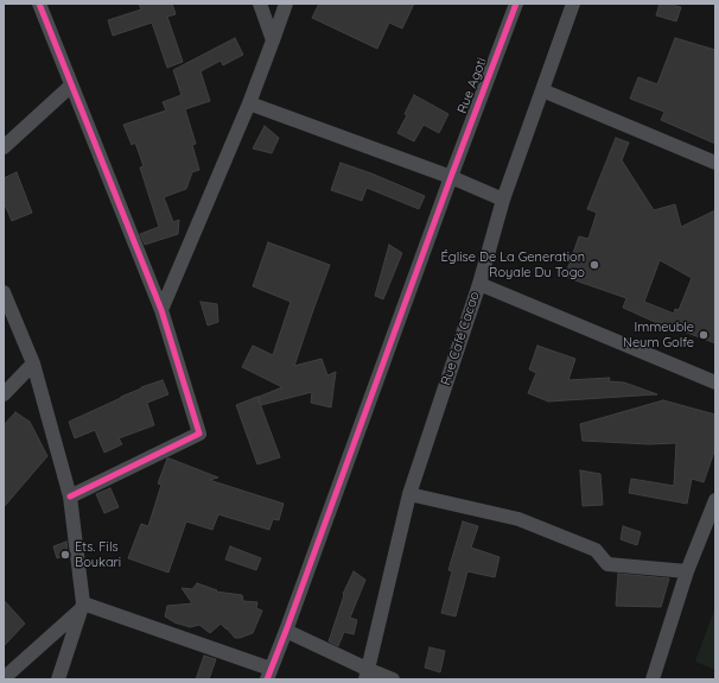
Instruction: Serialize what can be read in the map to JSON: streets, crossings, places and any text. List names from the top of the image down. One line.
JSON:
{"streets":{"street":["Rue Agoti","Rue Café Cacao"]},"places":["Église De La Generation Royale Du Togo","Immeuble Neum Golfe","Ets. Fils Boukari"]}
